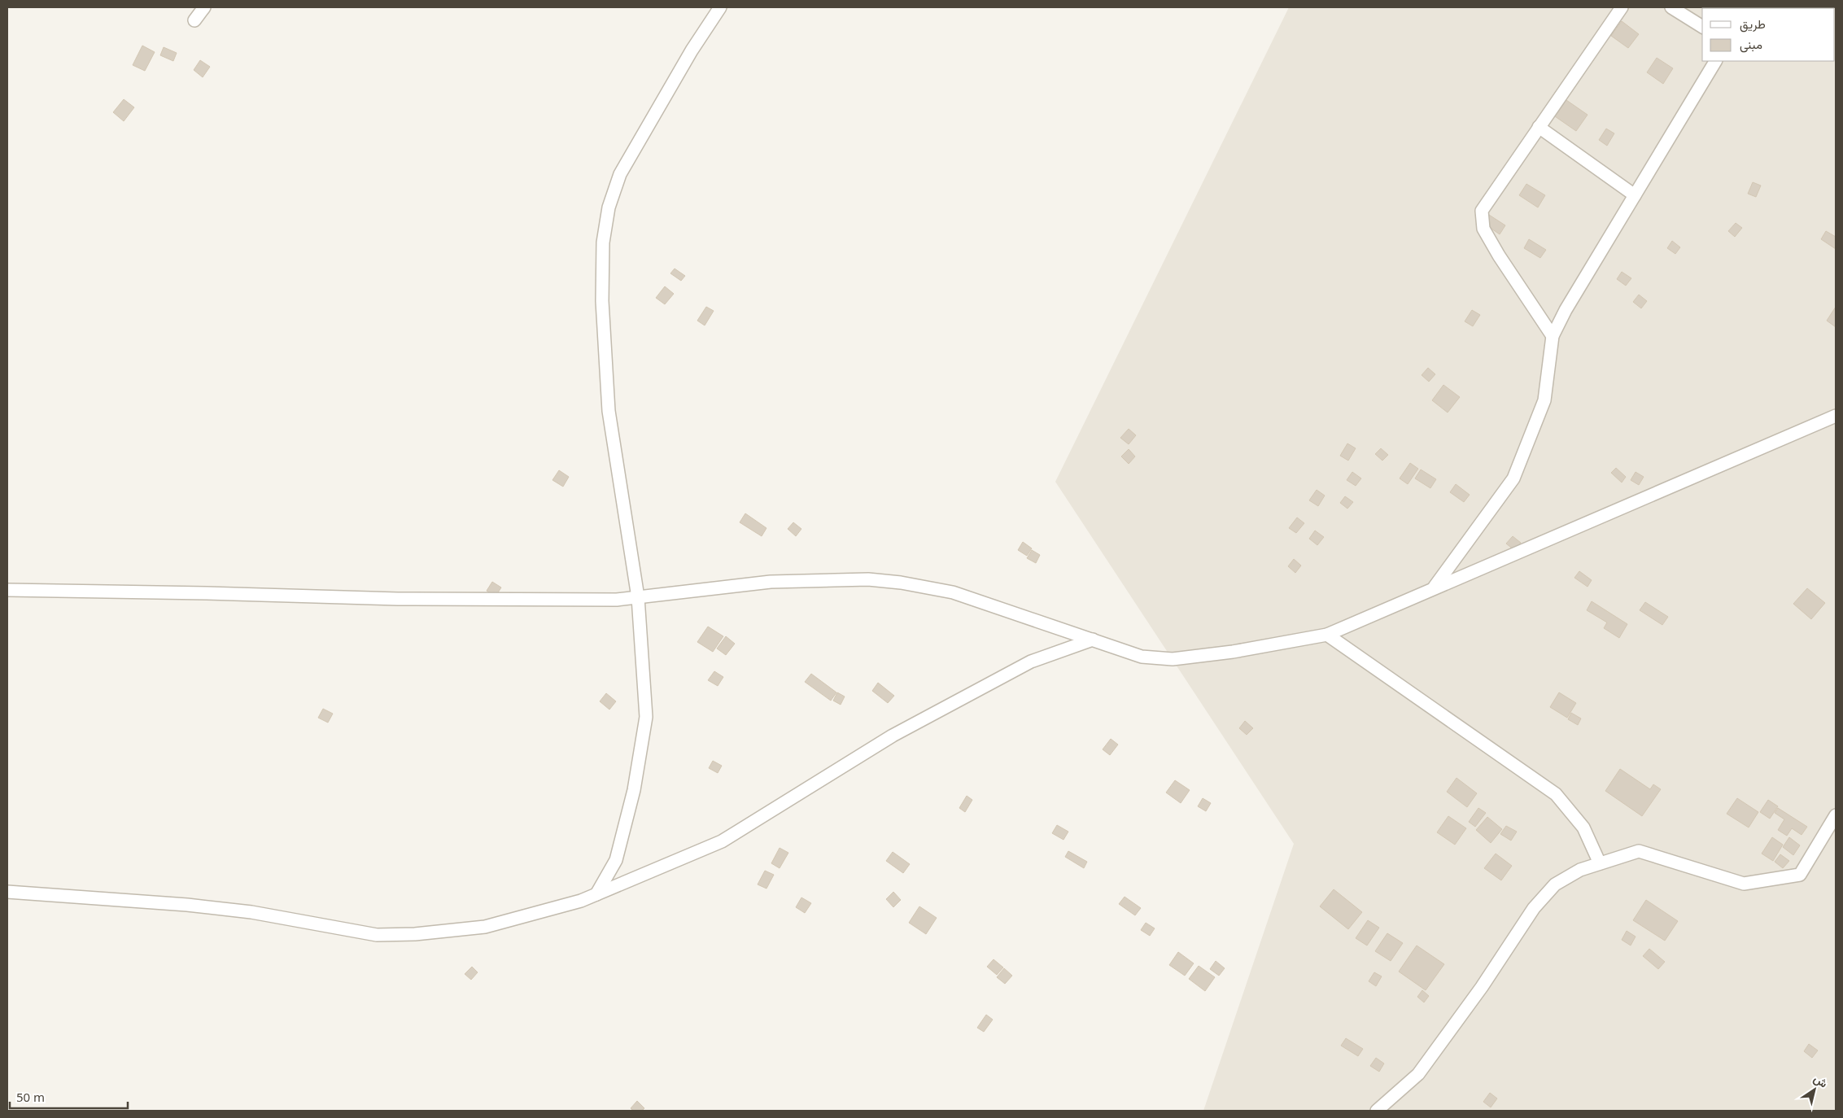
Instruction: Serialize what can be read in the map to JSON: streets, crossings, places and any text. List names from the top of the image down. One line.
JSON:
{"legend":["طريق","مبنى"],"scale_bar":"50 m","north":"top right"}
